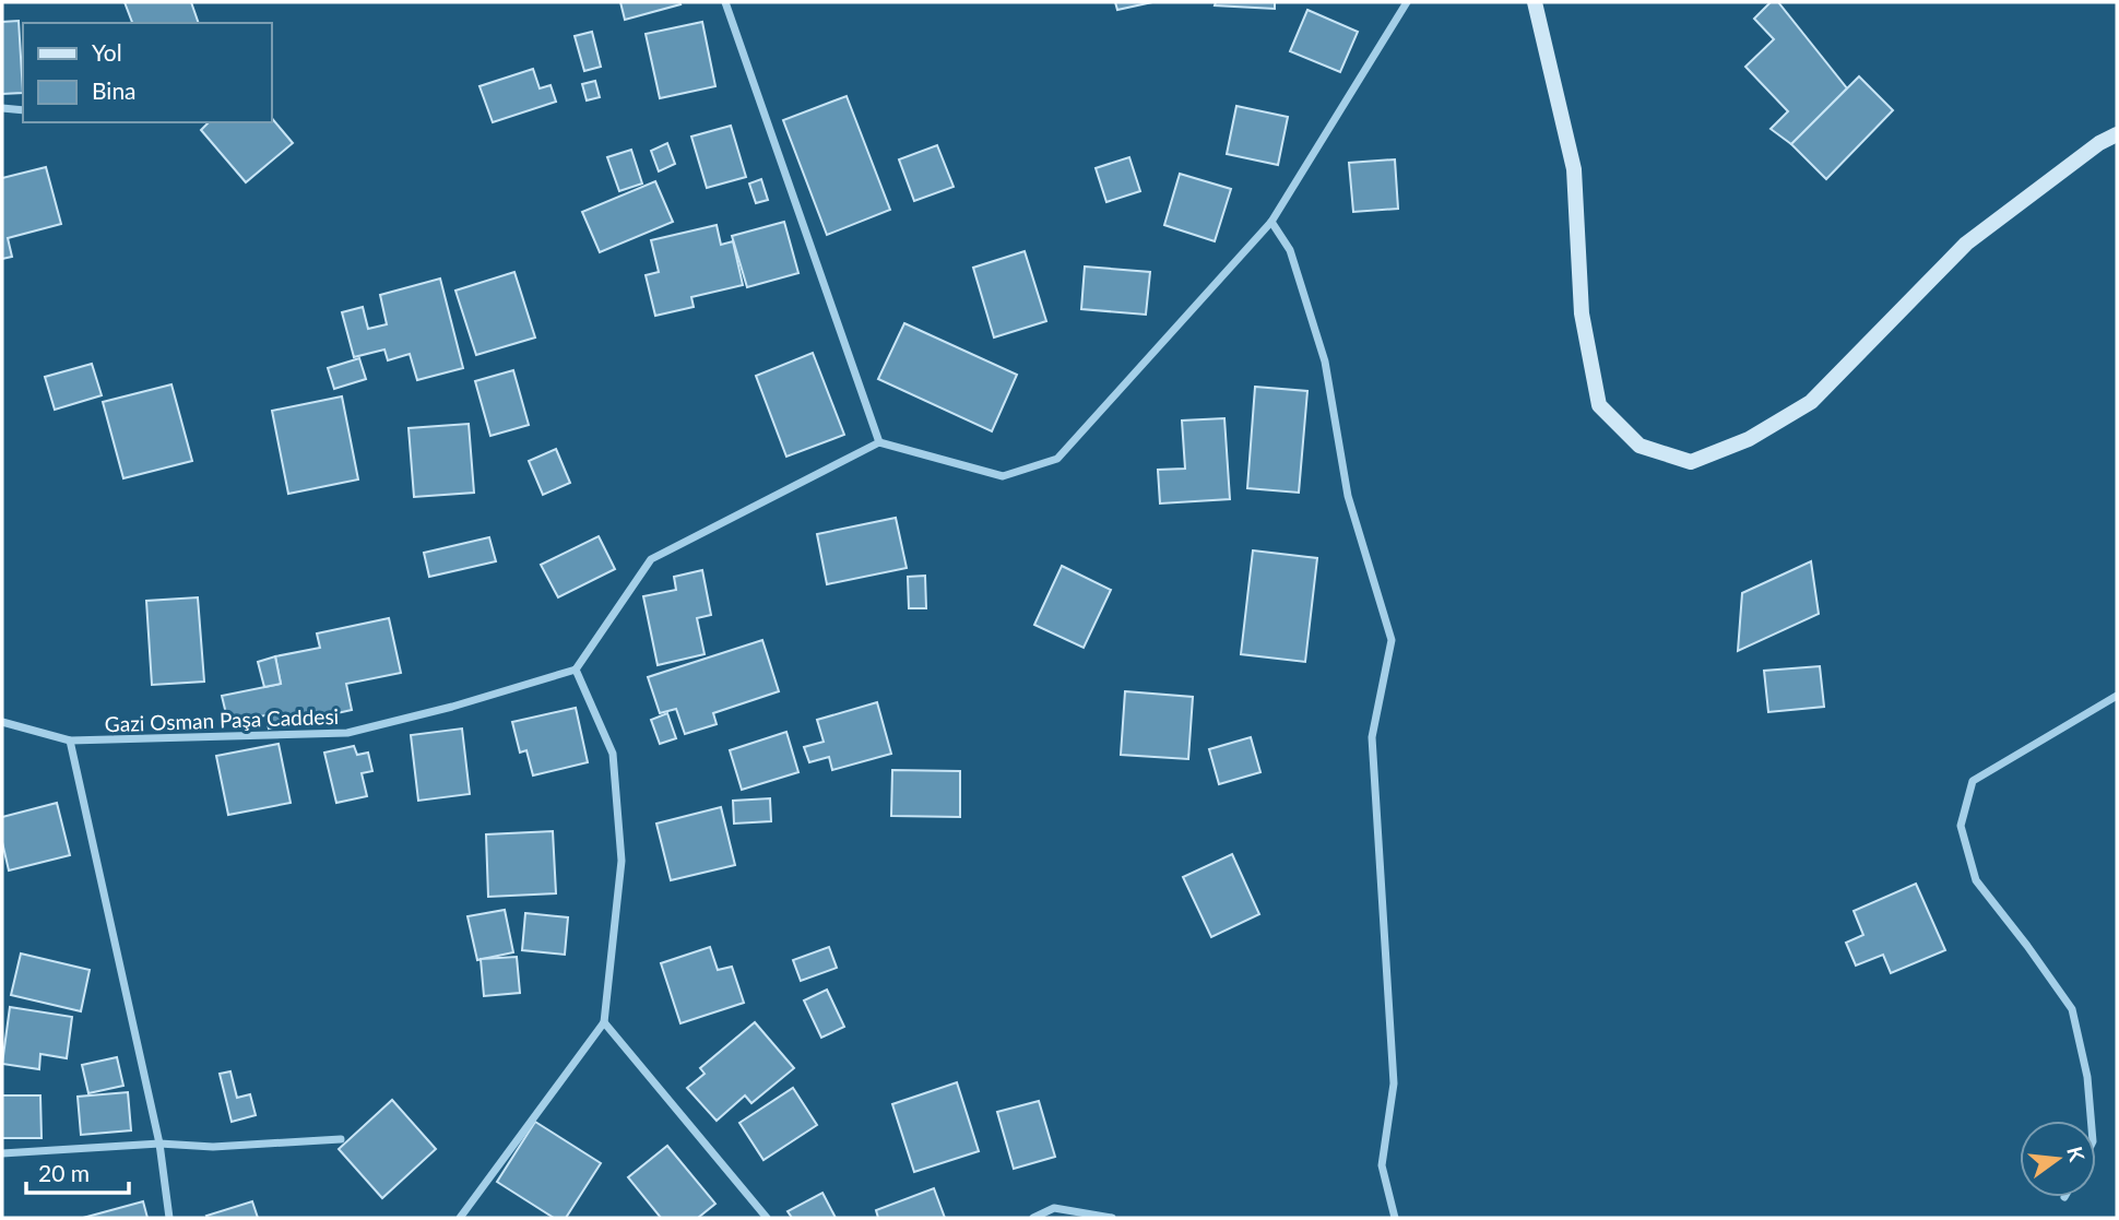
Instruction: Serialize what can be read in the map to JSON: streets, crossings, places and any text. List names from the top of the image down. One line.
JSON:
{"streets":{"street":["Gazi Osman Paşa Caddesi"]},"legend":["Yol","Bina"],"scale_bar":"20 m","north":"right"}
